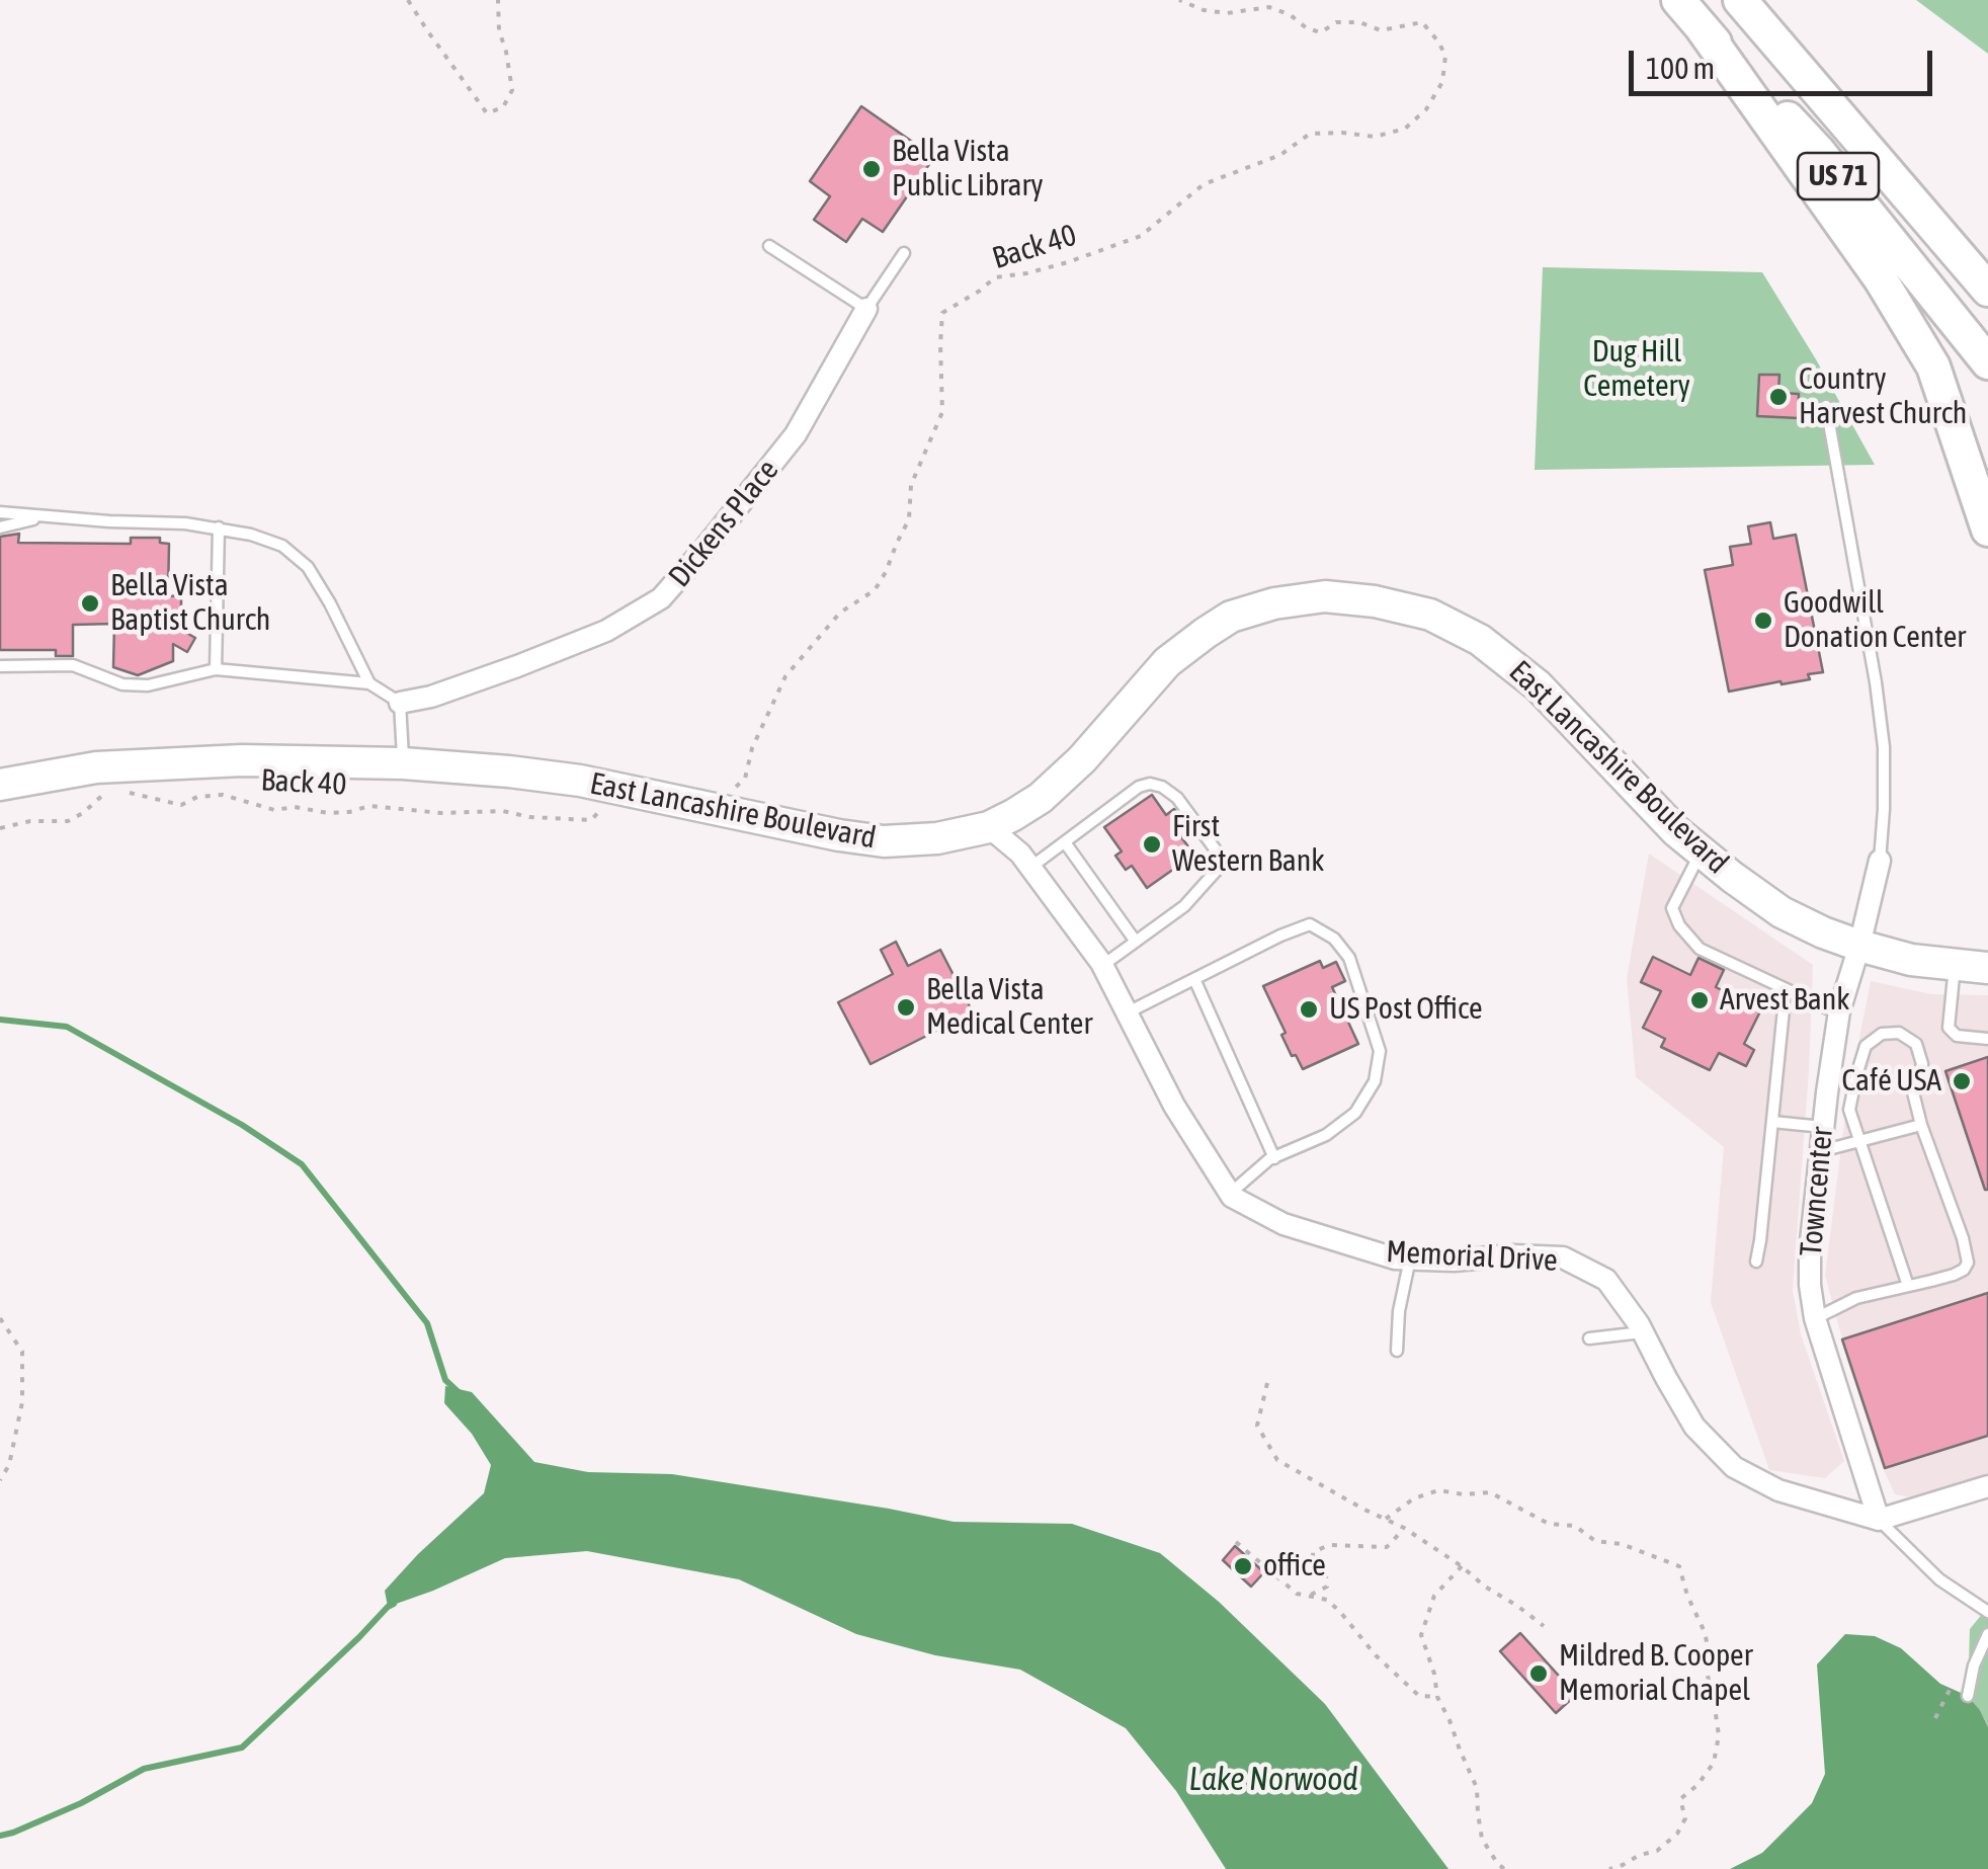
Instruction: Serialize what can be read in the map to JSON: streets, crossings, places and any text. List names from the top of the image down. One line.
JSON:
{"streets":{"main road":["US 71","East Lancashire Boulevard"],"street":["Dickens Place","Towncenter","Memorial Drive"],"path":["Back 40"]},"crossings":[["East Lancashire Boulevard","Towncenter"],["East Lancashire Boulevard","Memorial Drive"],["Towncenter","Memorial Drive"]],"water":["Lake Norwood"],"parks":["Dug Hill Cemetery"],"places":["Bella Vista Public Library","Country Harvest Church","Bella Vista Baptist Church","Goodwill Donation Center","First Western Bank","Arvest Bank","Bella Vista Medical Center","US Post Office","Café USA","office","Mildred B. Cooper Memorial Chapel"],"scale_bar":"100 m"}
